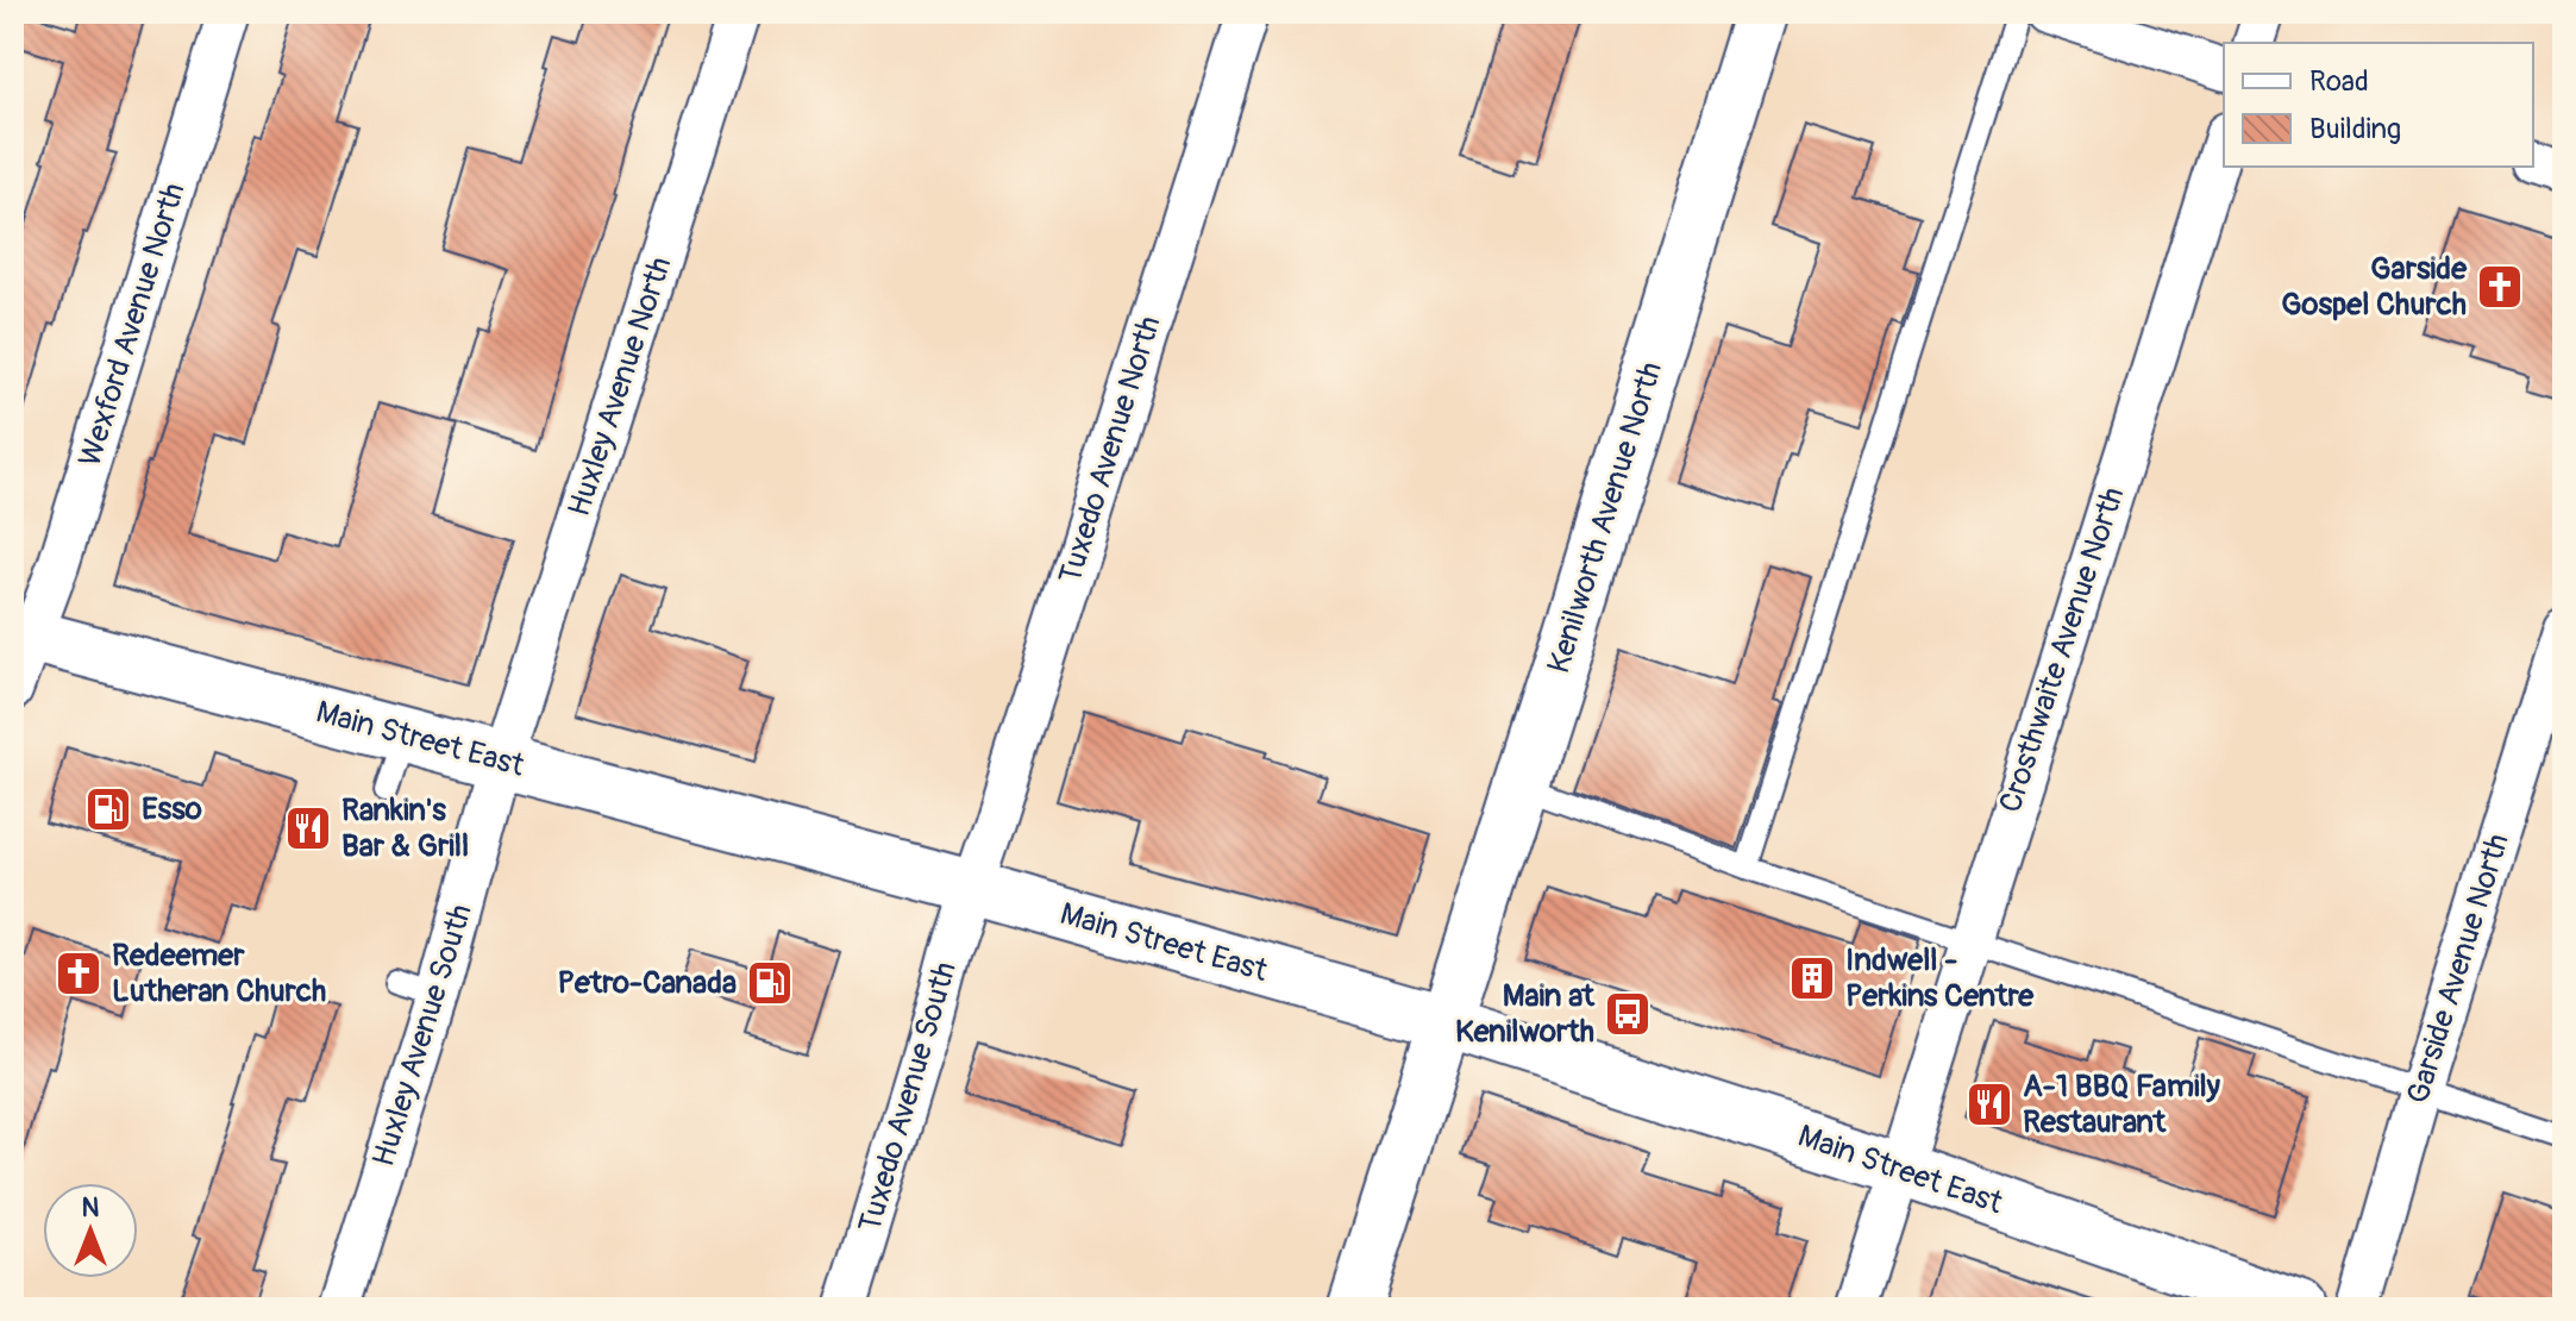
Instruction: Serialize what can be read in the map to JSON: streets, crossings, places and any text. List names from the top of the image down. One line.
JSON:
{"streets":{"main road":["Kenilworth Avenue North","Main Street East"],"street":["Wexford Avenue North","Huxley Avenue North","Tuxedo Avenue North","Crosthwaite Avenue North","Garside Avenue North","Huxley Avenue South","Tuxedo Avenue South"]},"crossings":[["Wexford Avenue North","Main Street East"],["Huxley Avenue North","Main Street East"],["Huxley Avenue North","Huxley Avenue South"],["Tuxedo Avenue North","Main Street East"],["Tuxedo Avenue North","Tuxedo Avenue South"],["Kenilworth Avenue North","Main Street East"],["Crosthwaite Avenue North","Main Street East"],["Main Street East","Huxley Avenue South"],["Main Street East","Tuxedo Avenue South"]],"places":{"church":["Garside Gospel Church","Redeemer Lutheran Church"],"fuel station":["Esso","Petro-Canada"],"restaurant":["Rankin's Bar & Grill","A-1 BBQ Family Restaurant"],"building":["Indwell - Perkins Centre"],"bus stop":["Main at Kenilworth"]},"legend":["Road","Building"],"north":"top"}
